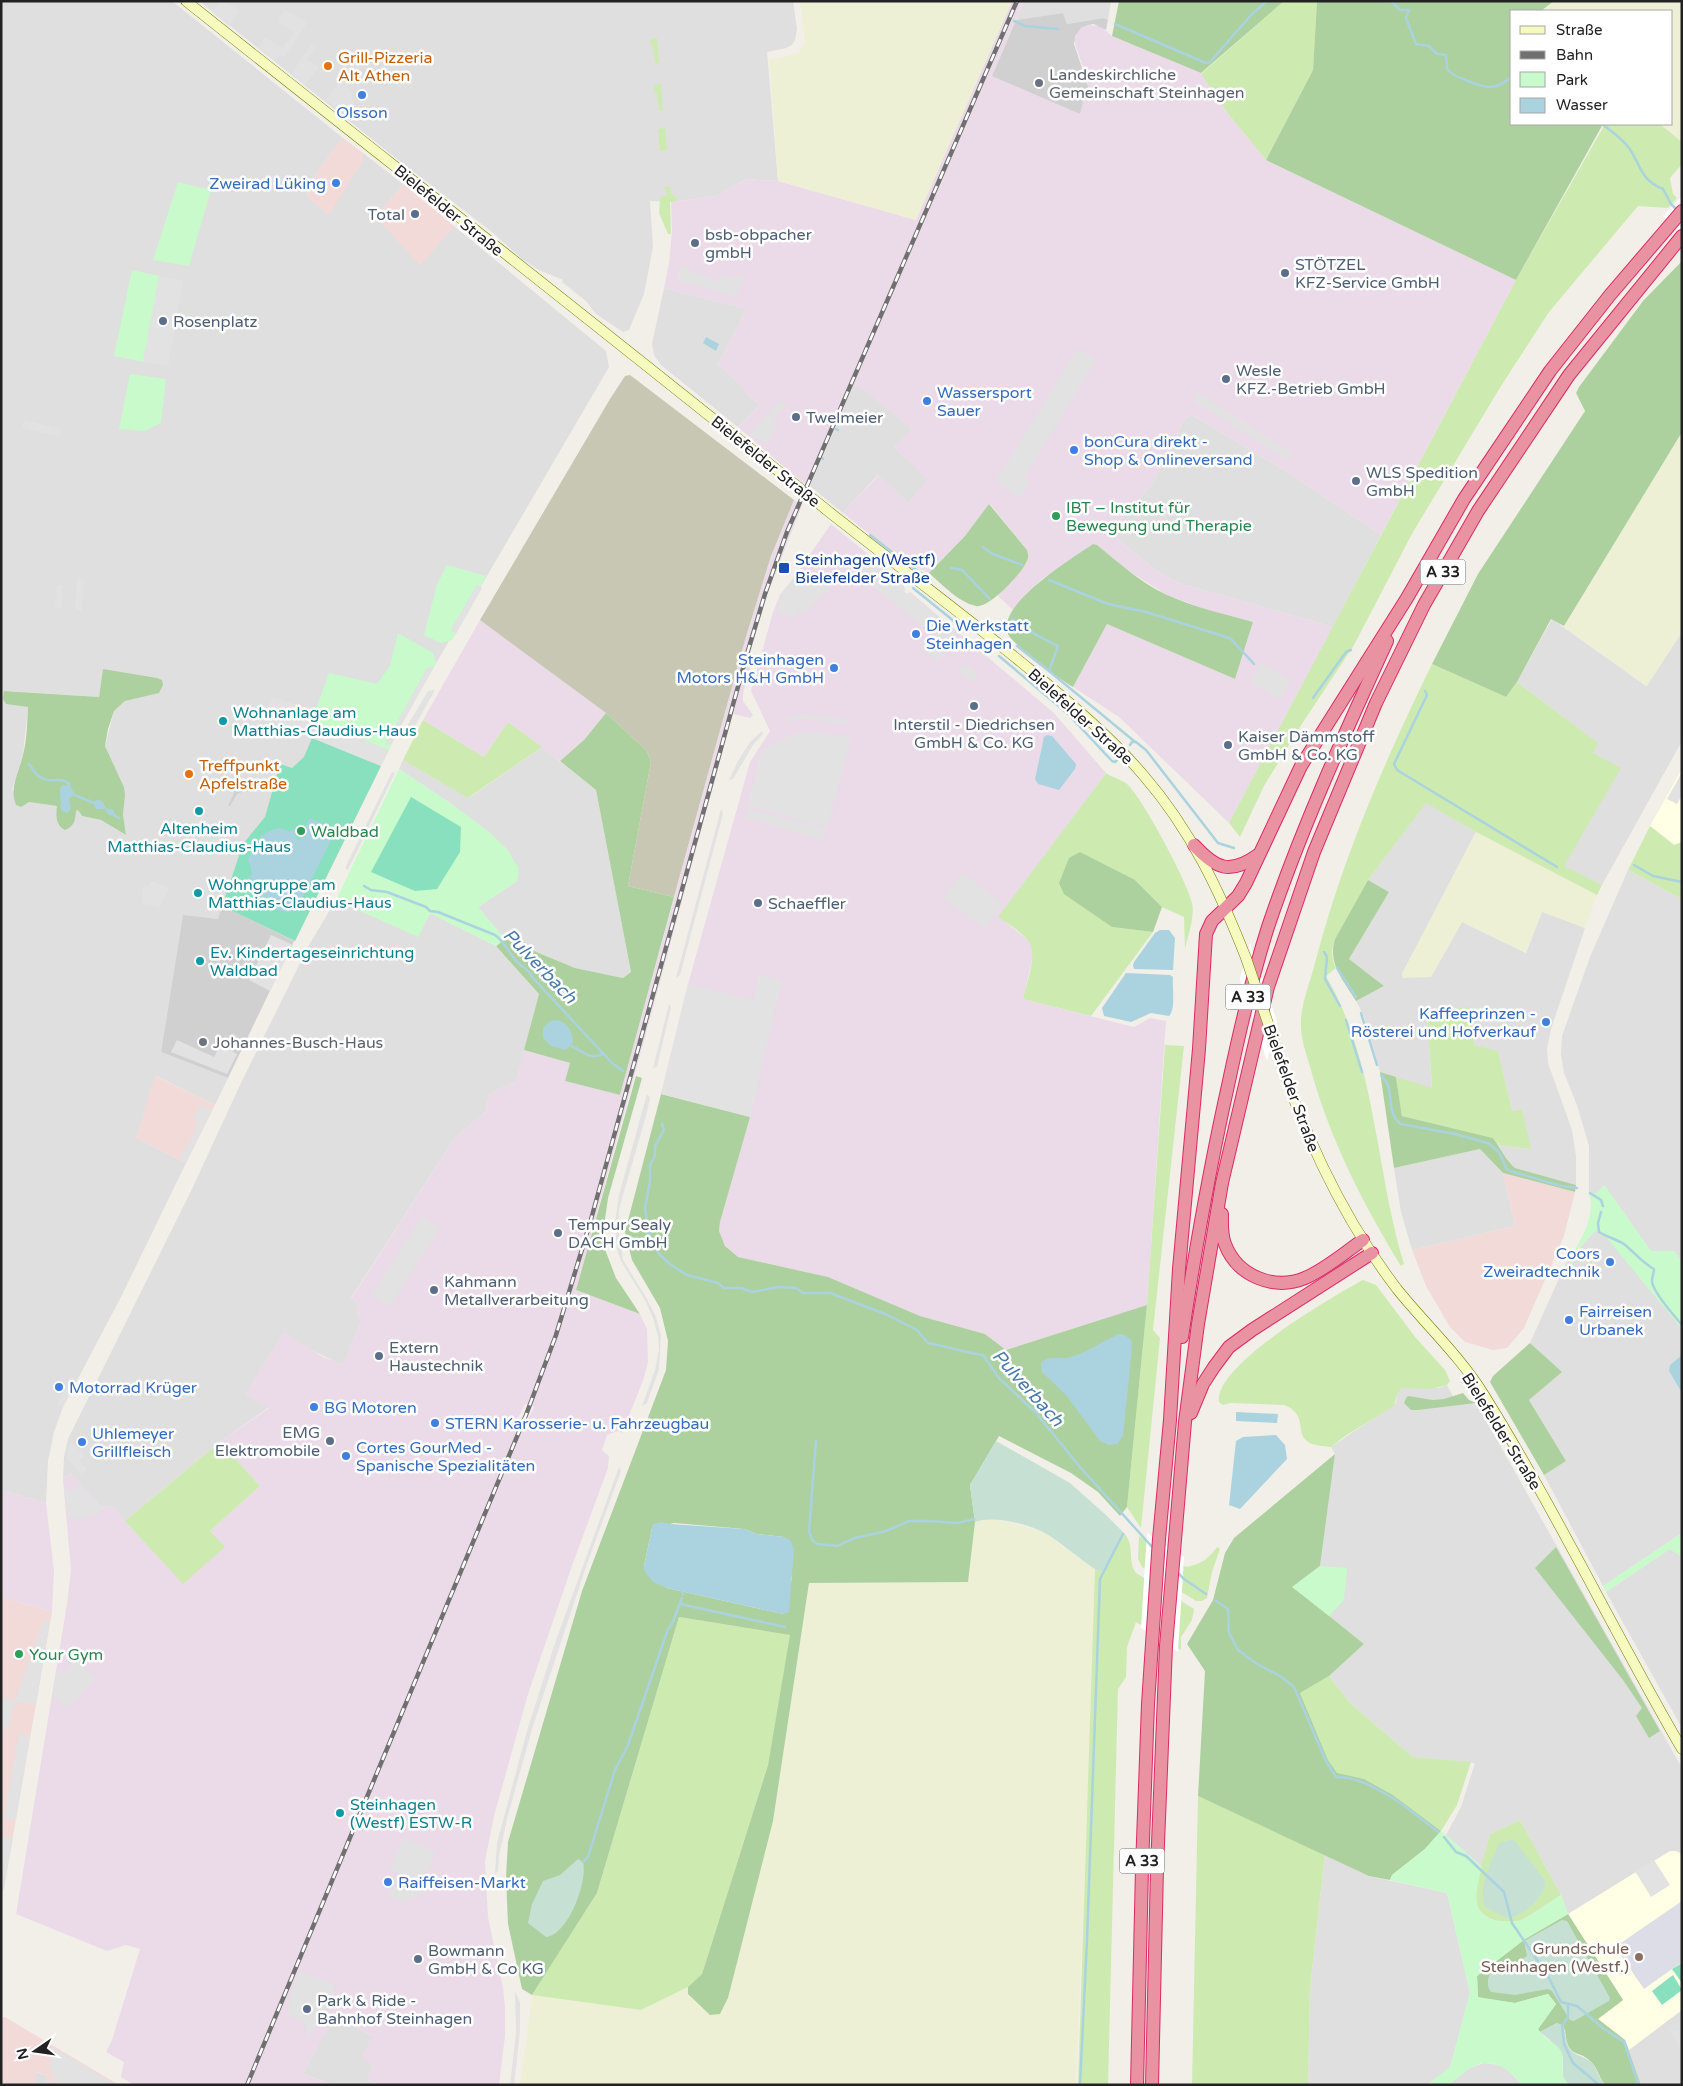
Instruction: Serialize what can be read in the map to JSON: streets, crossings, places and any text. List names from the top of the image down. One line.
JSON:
{"streets":{"highway":["A 33"],"main road":["Bielefelder Straße"]},"water":["Pulverbach"],"places":{"other":["Grill-Pizzeria Alt Athen","Landeskirchliche Gemeinschaft Steinhagen","Olsson","Zweirad Lüking","Total","bsb-obpacher gmbH","STÖTZEL KFZ-Service GmbH","Rosenplatz","Wesle KFZ.-Betrieb GmbH","Wassersport Sauer","Twelmeier","bonCura direkt - Shop & Onlineversand","WLS Spedition GmbH","IBT – Institut für Bewegung und Therapie","Die Werkstatt Steinhagen","Steinhagen Motors H&H GmbH","Interstil - Diedrichsen GmbH & Co. KG","Wohnanlage am Matthias-Claudius-Haus","Kaiser Dämmstoff GmbH & Co. KG","Treffpunkt Apfelstraße","Altenheim Matthias-Claudius-Haus","Waldbad","Wohngruppe am Matthias-Claudius-Haus","Schaeffler","Ev. Kindertageseinrichtung Waldbad","Kaffeeprinzen - Rösterei und Hofverkauf","Johannes-Busch-Haus","Tempur Sealy DACH GmbH","Coors Zweiradtechnik","Kahmann Metallverarbeitung","Fairreisen Urbanek","Extern Haustechnik","Motorrad Krüger","BG Motoren","STERN Karosserie- u. Fahrzeugbau","EMG Elektromobile","Uhlemeyer Grillfleisch","Cortes GourMed - Spanische Spezialitäten","Your Gym","Steinhagen (Westf) ESTW-R","Raiffeisen-Markt","Grundschule Steinhagen (Westf.)","Bowmann GmbH & Co KG","Park & Ride - Bahnhof Steinhagen"],"transit":["Steinhagen(Westf) Bielefelder Straße"]},"legend":["Straße","Bahn","Park","Wasser"],"north":"left"}
